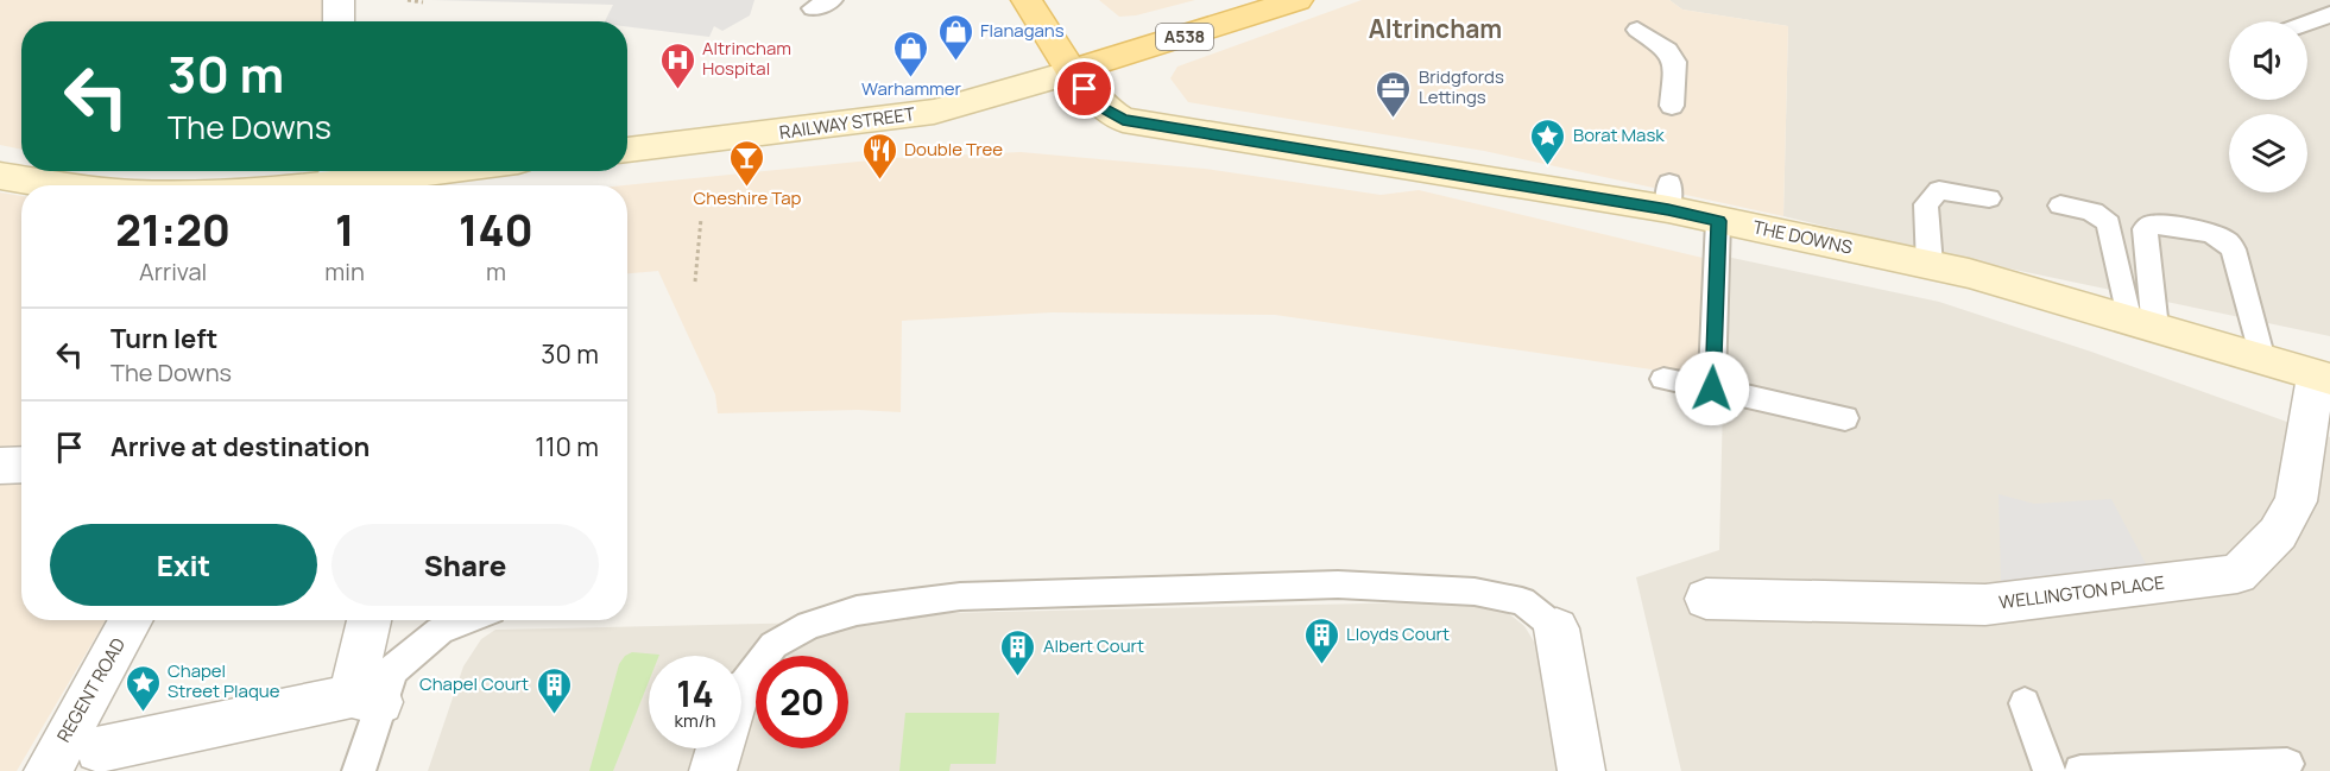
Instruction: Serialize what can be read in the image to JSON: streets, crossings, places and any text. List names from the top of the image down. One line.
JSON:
{"streets":{"main road":["A538"],"street":["RAILWAY STREET","THE DOWNS","WELLINGTON PLACE","REGENT ROAD"]},"crossings":[["A538","RAILWAY STREET"],["A538","THE DOWNS"],["RAILWAY STREET","THE DOWNS"],["THE DOWNS","WELLINGTON PLACE"]],"districts":["Altrincham"],"places":{"shop":["Flanagans","Warhammer"],"hospital":["Altrincham Hospital"],"office":["Bridgfords Lettings"],"place":["Borat Mask","Chapel Street Plaque"],"restaurant":["Double Tree"],"bar":["Cheshire Tap"],"building":["Lloyds Court","Albert Court","Chapel Court"]},"page":{"turn":["30 m","The Downs"],"eta":["21:20","Arrival","1","min","140","m"],"list":[{"name":"Turn left","note":"The Downs","value":"30 m"},{"name":"Arrive at destination","value":"110 m"}],"buttons":["Exit","Share"],"speed":"14 km/h","limit":"20"}}
